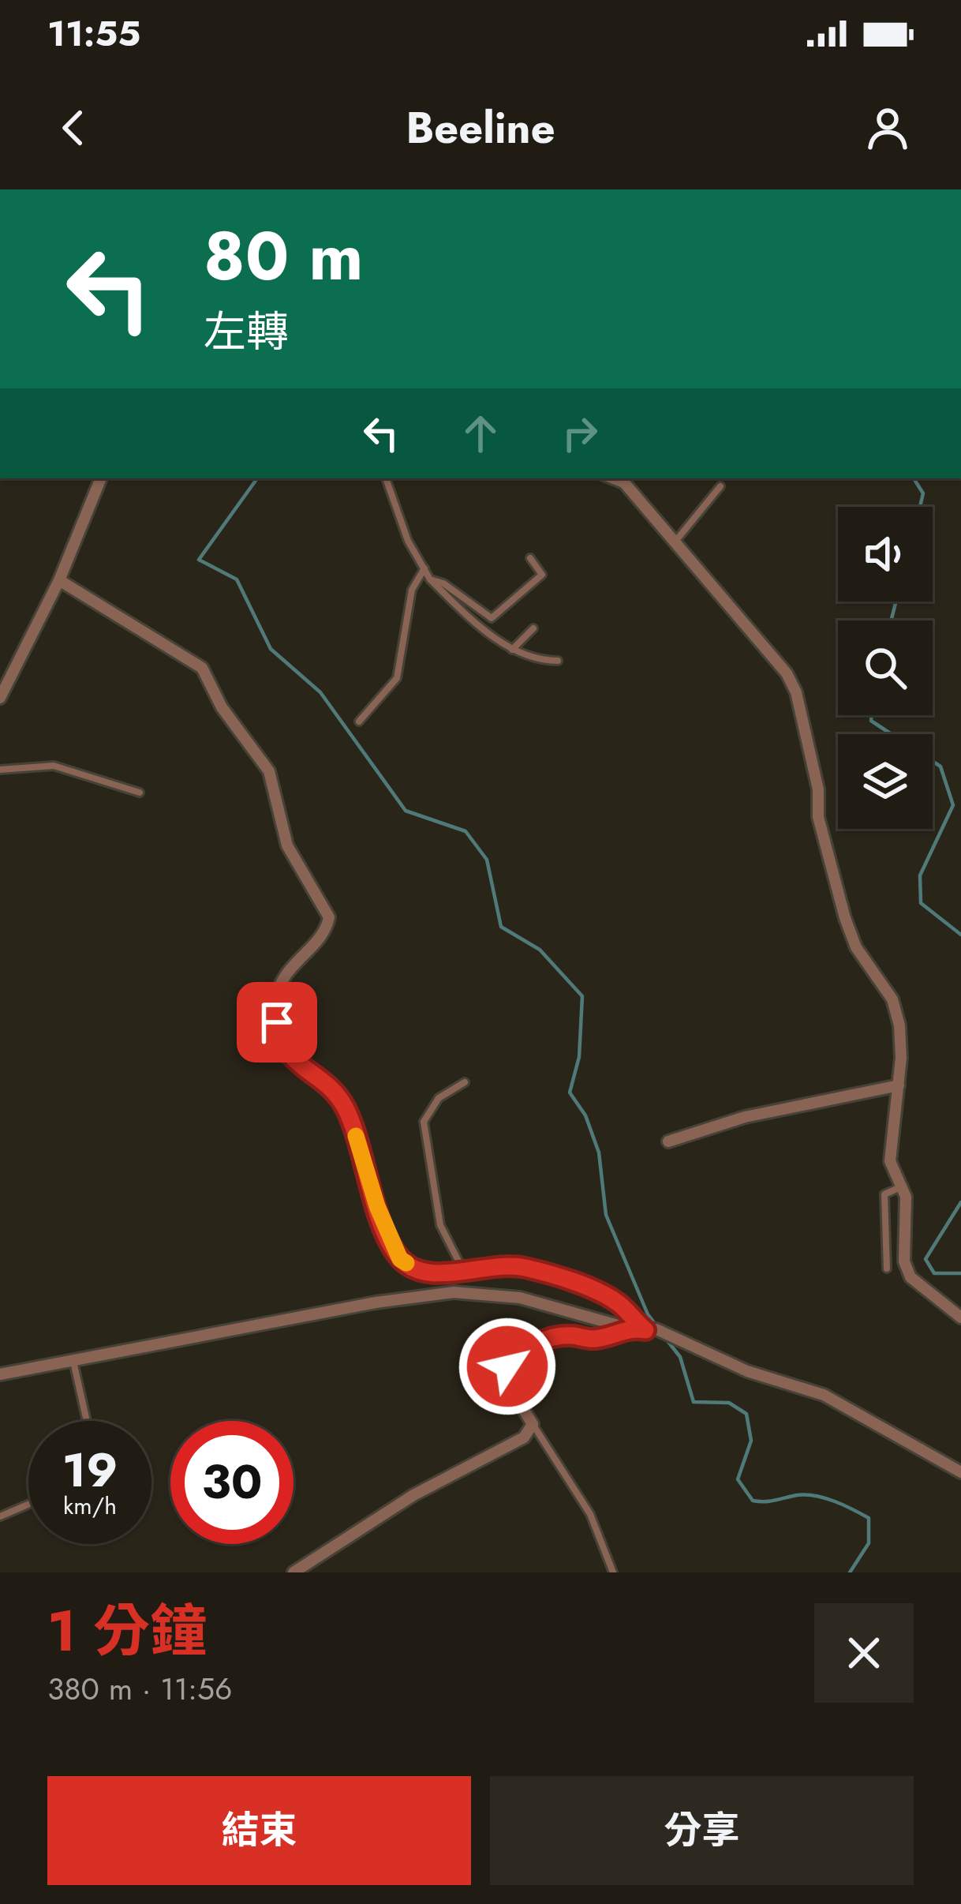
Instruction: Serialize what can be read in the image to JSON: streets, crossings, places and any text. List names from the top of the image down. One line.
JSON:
{"page":{"status":"11:55","header":"Beeline","turn":["80 m","左轉"],"speed":"19 km/h","limit":"30","heading":["1 分鐘","380 m · 11:56"],"buttons":["結束","分享"]}}
